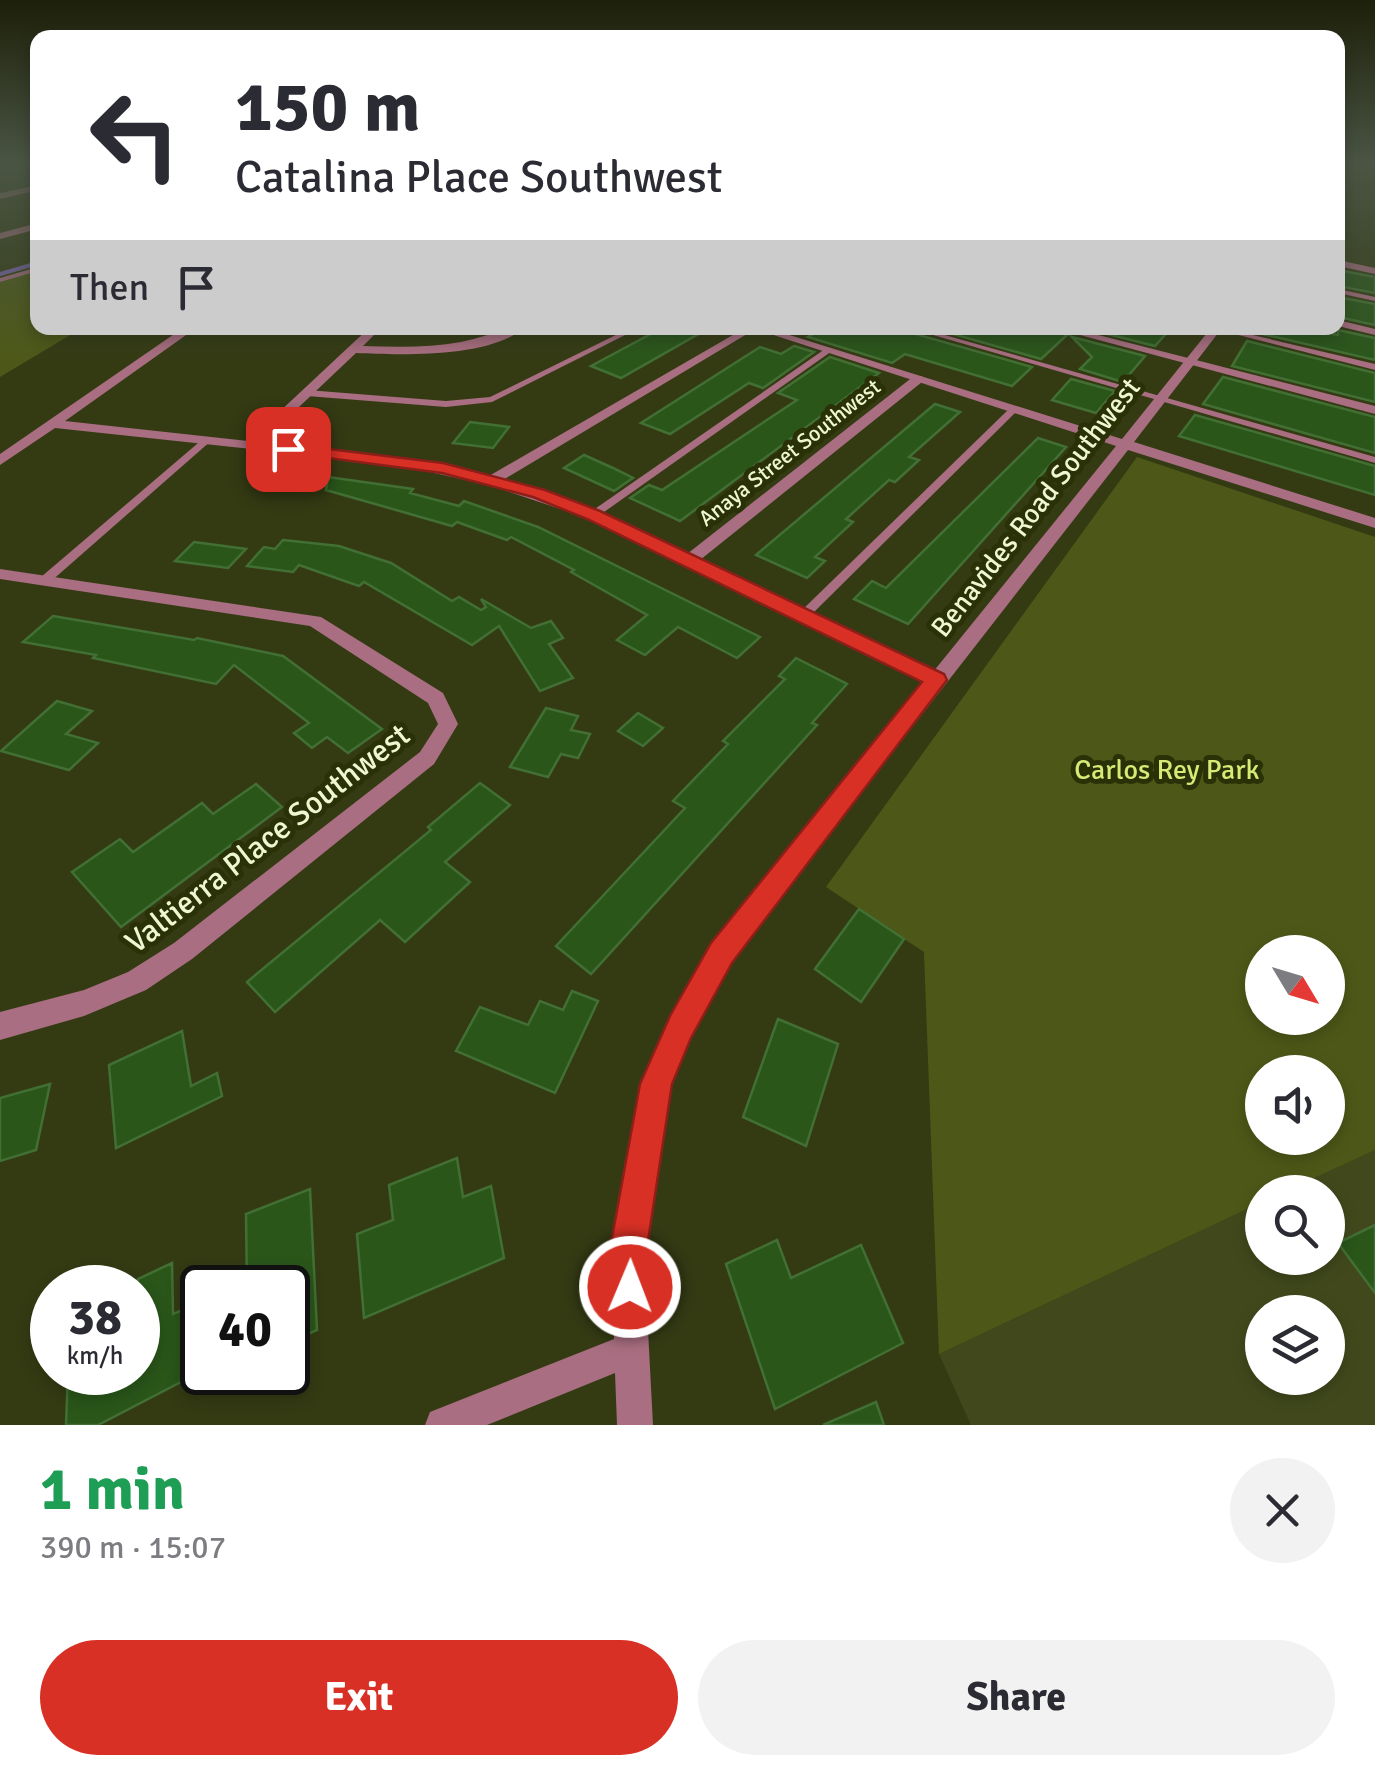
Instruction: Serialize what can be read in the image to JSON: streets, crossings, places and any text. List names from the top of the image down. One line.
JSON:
{"streets":{"street":["Anaya Street Southwest","Benavides Road Southwest","Valtierra Place Southwest"]},"parks":["Carlos Rey Park"],"north":"bottom right","page":{"turn":["150 m","Catalina Place Southwest"],"then":"Then","speed":"38 km/h","limit":"40","heading":["1 min","390 m · 15:07"],"buttons":["Exit","Share"]}}
